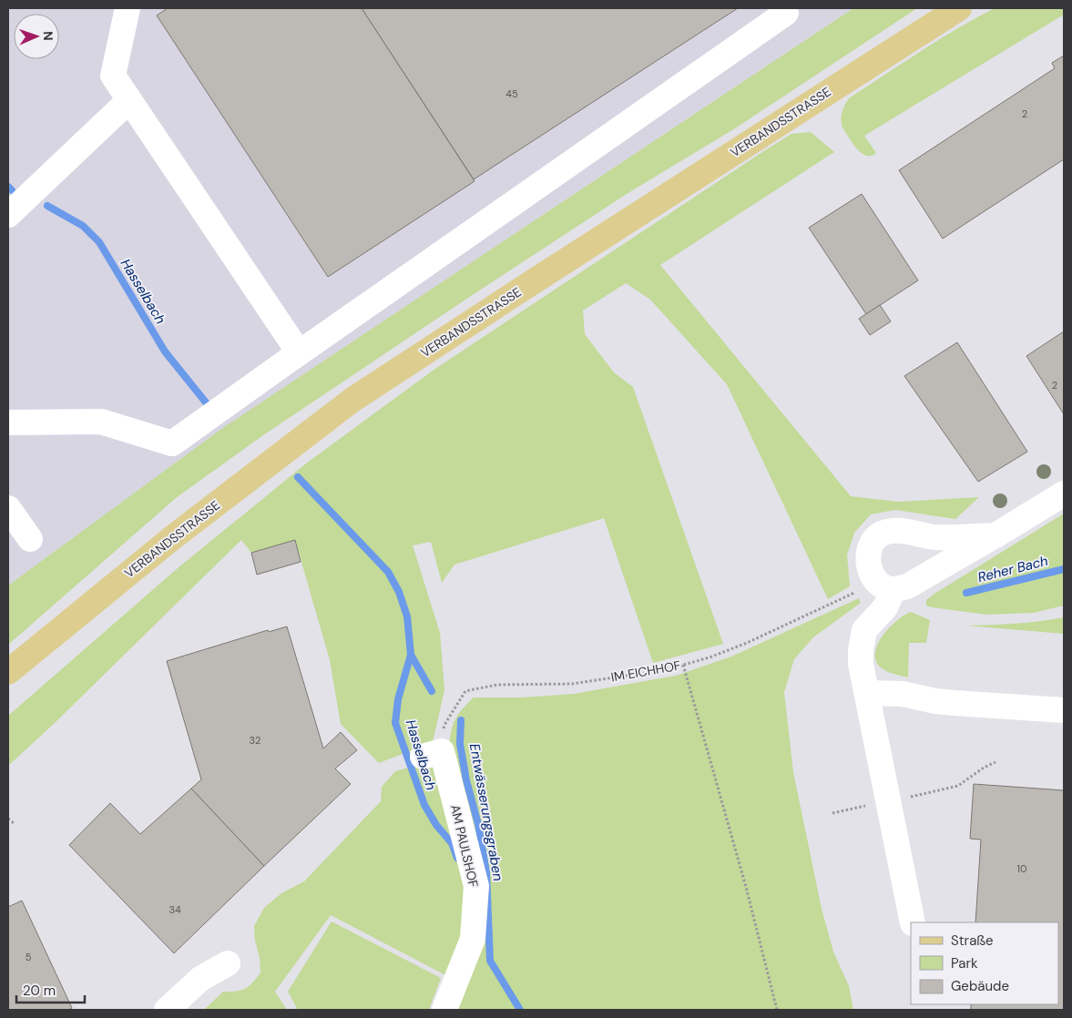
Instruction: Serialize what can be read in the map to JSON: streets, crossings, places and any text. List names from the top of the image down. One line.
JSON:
{"streets":{"main road":["VERBANDSSTRASSE"],"street":["AM PAULSHOF"],"path":["IM EICHHOF"]},"crossings":[["IM EICHHOF","AM PAULSHOF"]],"water":["Hasselbach","Reher Bach","Entwässerungsgraben"],"house_numbers":["45","2","2","32","10","34","5"],"legend":["Straße","Park","Gebäude"],"scale_bar":"20 m","north":"right"}
